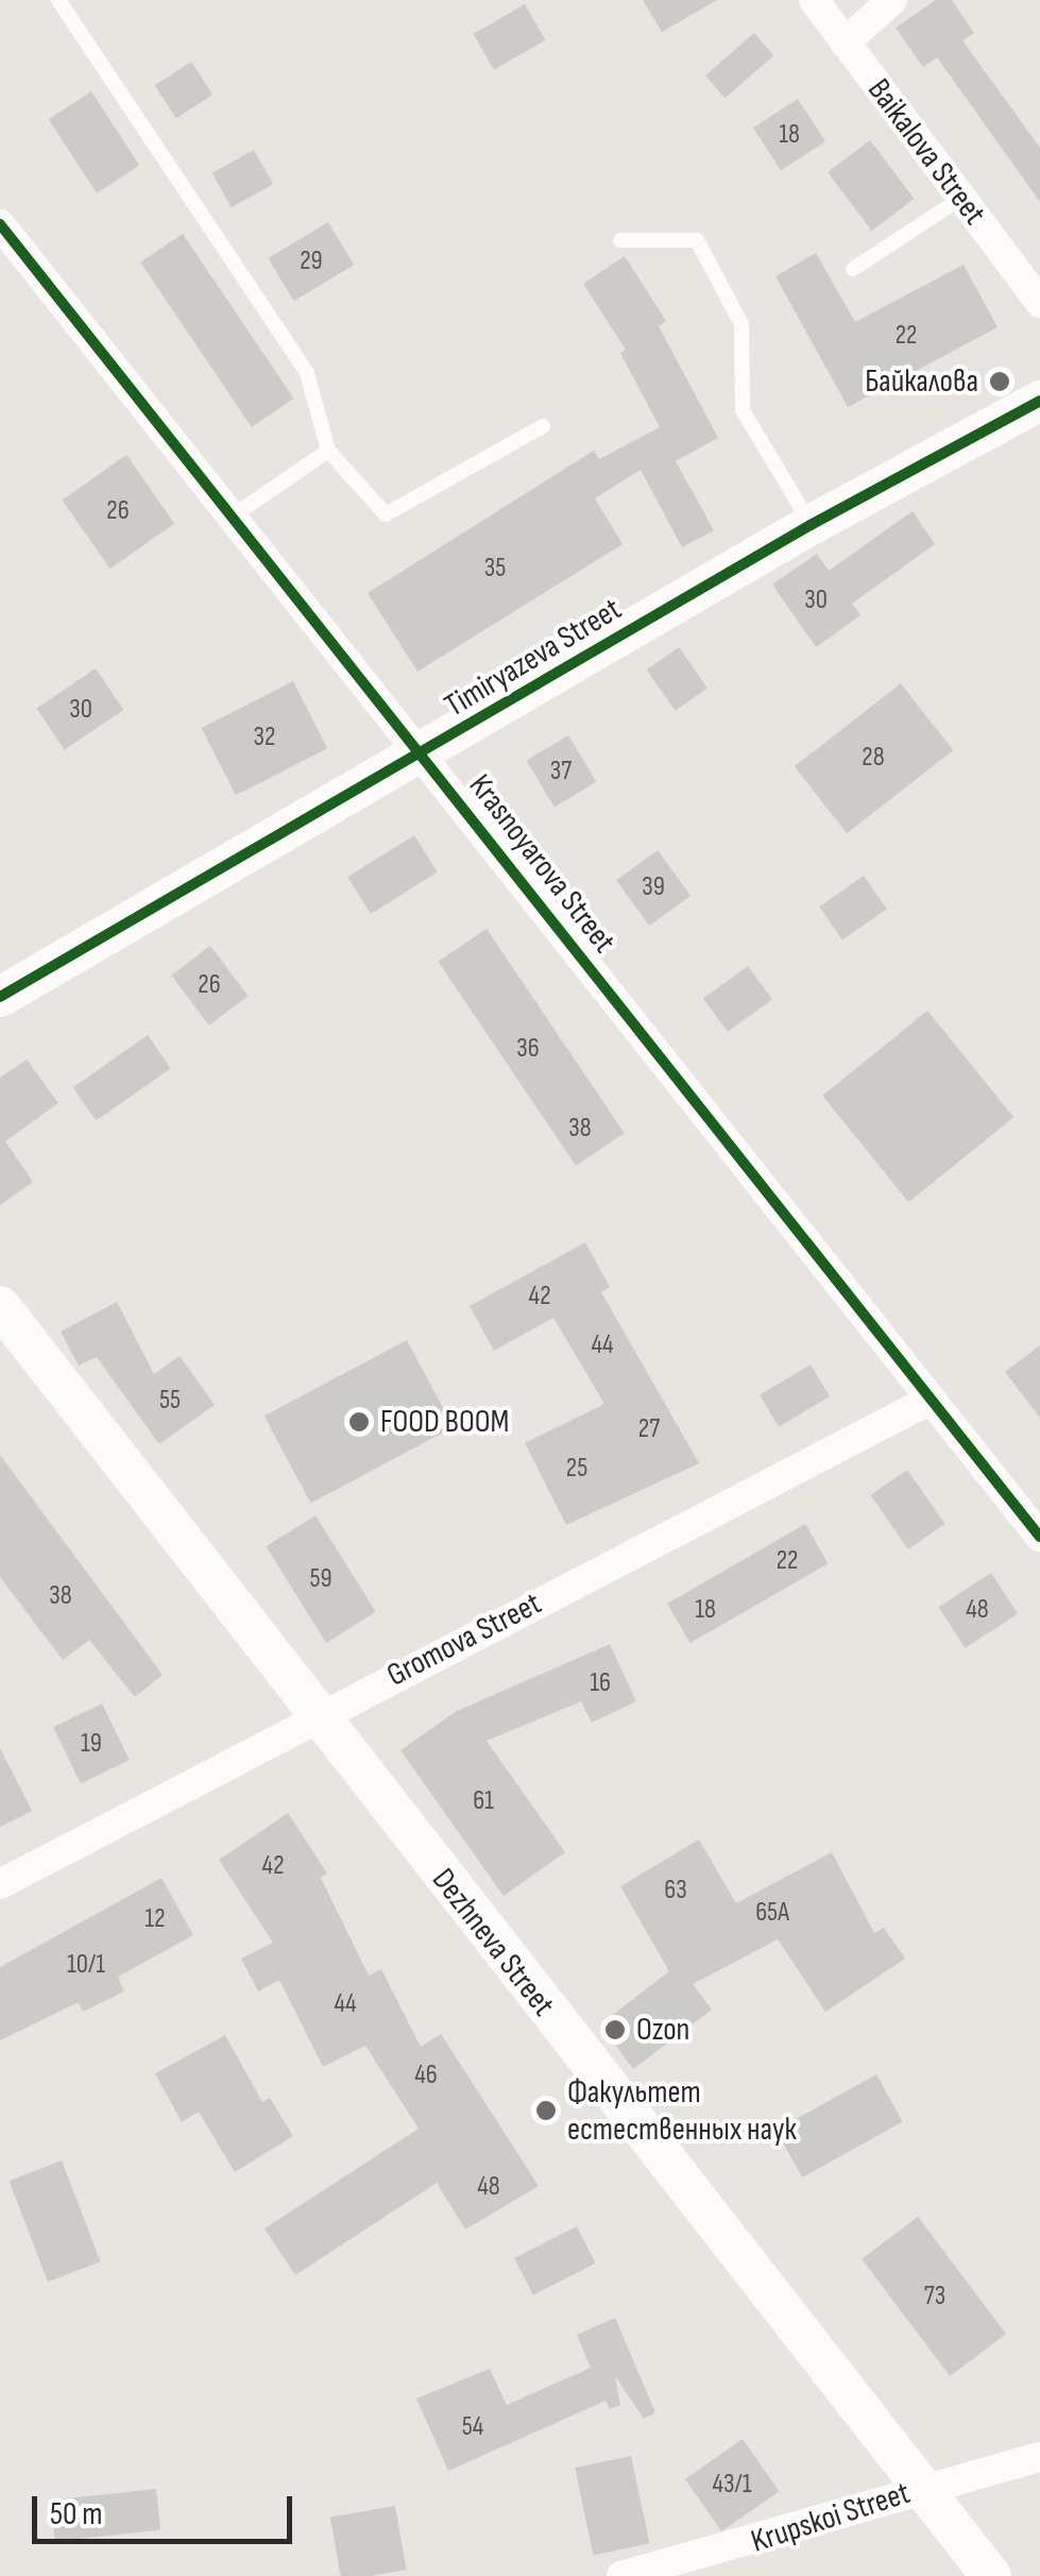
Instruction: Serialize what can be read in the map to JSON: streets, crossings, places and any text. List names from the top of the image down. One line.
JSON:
{"streets":{"main road":["Timiryazeva Street","Dezhneva Street"],"street":["Baikalova Street","Krasnoyarova Street","Gromova Street","Krupskoi Street"]},"crossings":[["Timiryazeva Street","Krasnoyarova Street"],["Krasnoyarova Street","Gromova Street"],["Gromova Street","Dezhneva Street"],["Dezhneva Street","Krupskoi Street"]],"places":["Байкалова","FOOD BOOM","Ozon","Факультет естественных наук"],"house_numbers":["18","29","22","26","35","30","30","32","28","37","39","26","36","38","42","44","55","27","25","22","59","38","18","48","16","19","61","42","63","65А","12","10/1","44","46","48","73","54","43/1"],"scale_bar":"50 m"}
